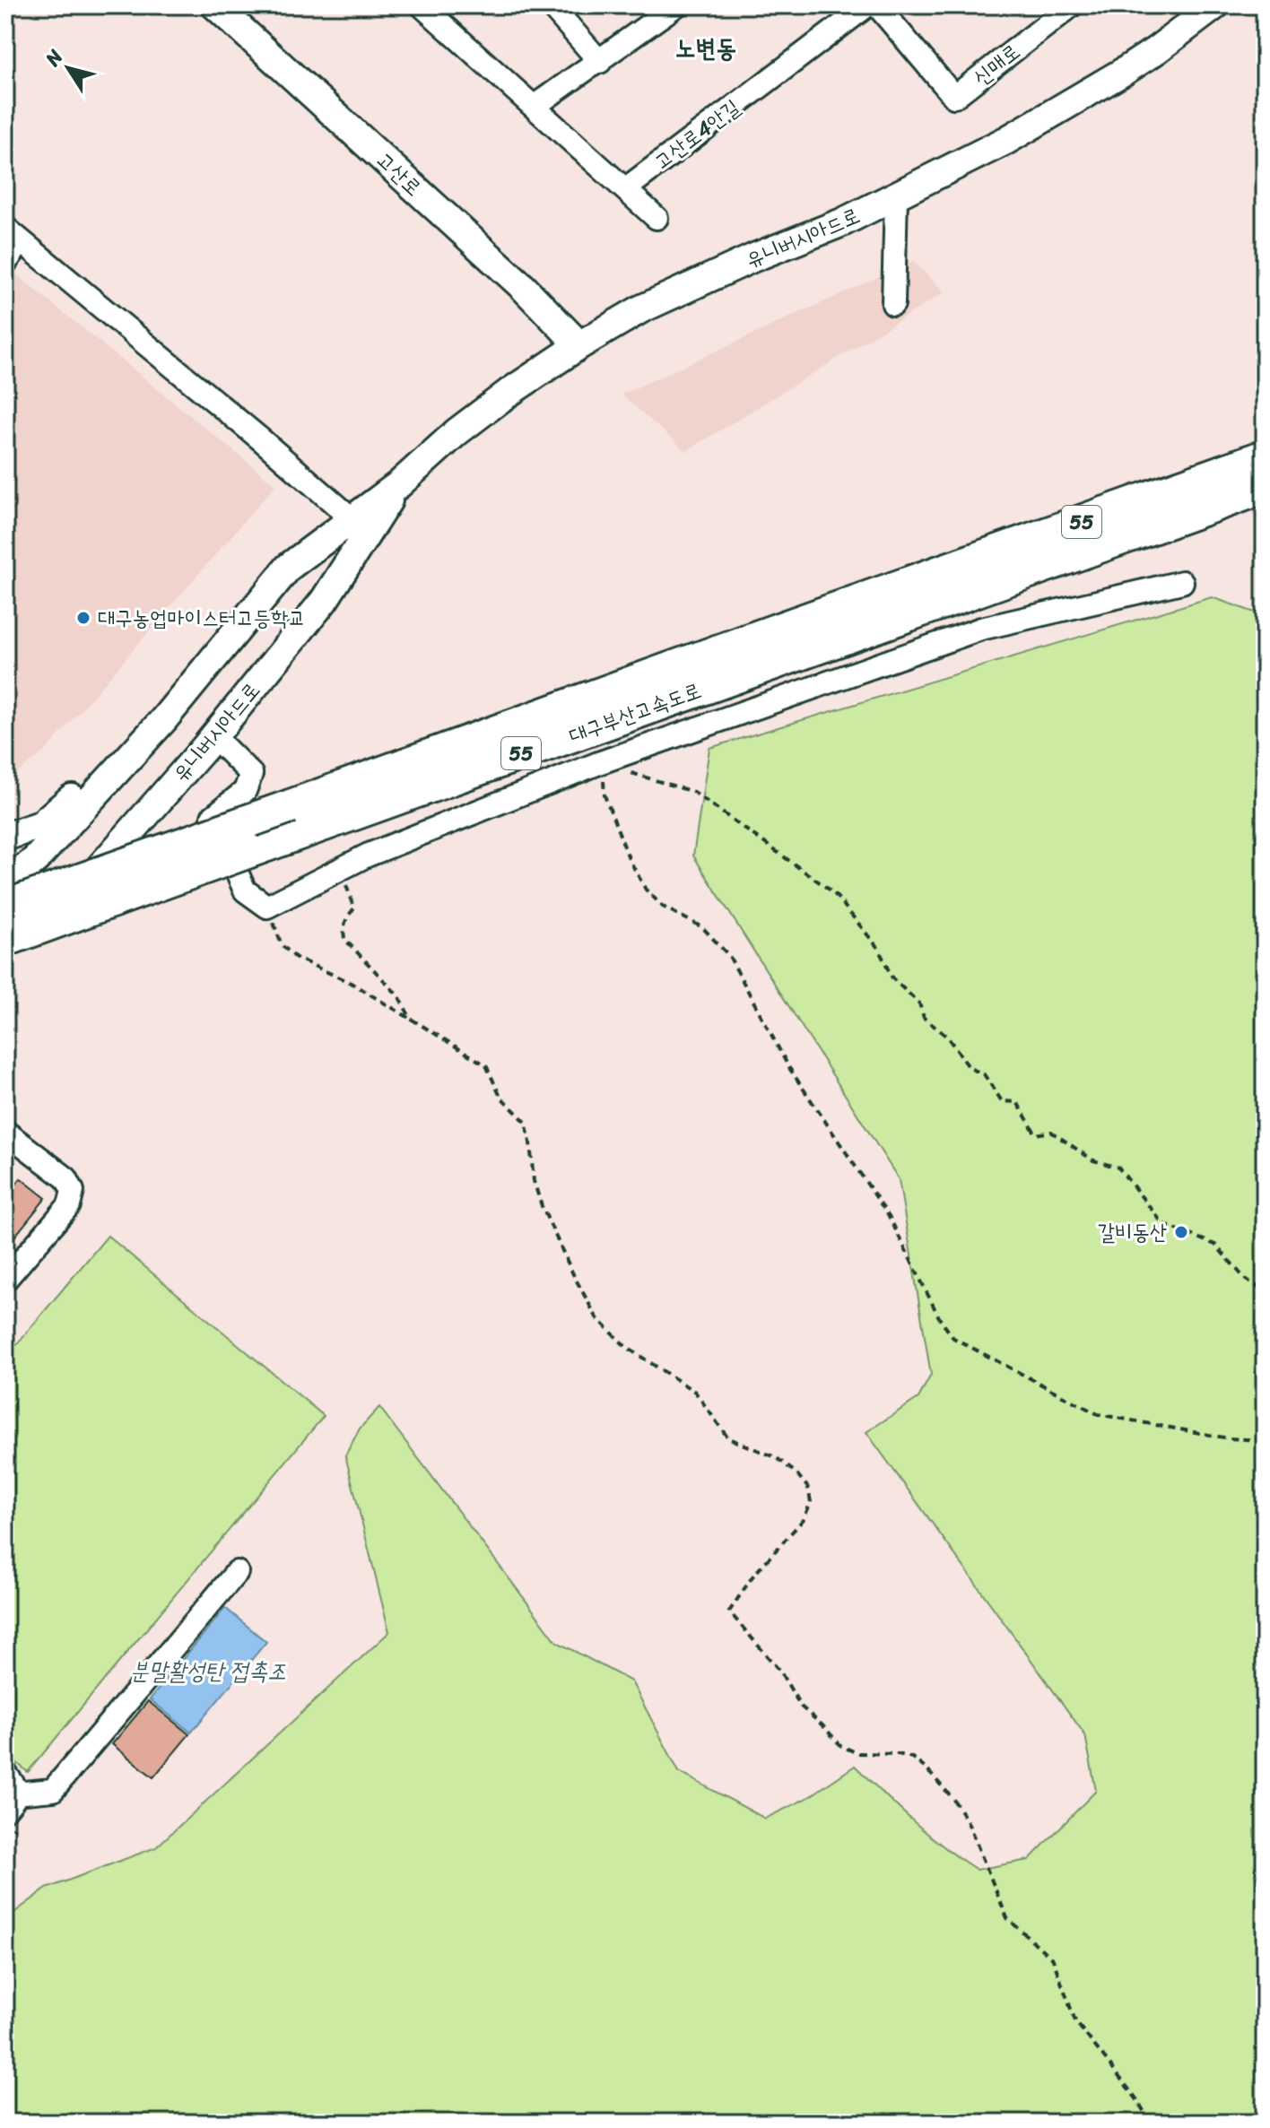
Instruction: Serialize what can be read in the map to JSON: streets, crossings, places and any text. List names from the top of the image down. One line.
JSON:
{"streets":{"highway":["55","대구부산고속도로"],"main road":["고산로","유니버시아드로"],"street":["신매로","고산로4안길"]},"crossings":[["고산로","유니버시아드로"]],"districts":["노변동"],"water":["분말활성탄 접촉조"],"places":["대구농업마이스터고등학교","갈비동산"],"north":"top left"}
